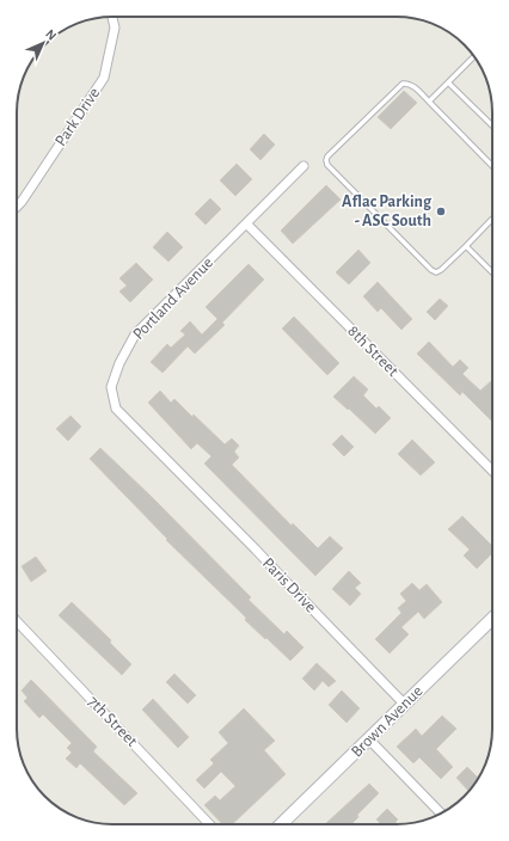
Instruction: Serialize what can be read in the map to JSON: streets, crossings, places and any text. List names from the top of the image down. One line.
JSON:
{"streets":{"street":["Park Drive","Portland Avenue","8th Street","Paris Drive","7th Street","Brown Avenue"]},"crossings":[["Portland Avenue","8th Street"],["Portland Avenue","Paris Drive"],["Paris Drive","Brown Avenue"]],"places":["Aflac Parking - ASC South"],"north":"top right"}
